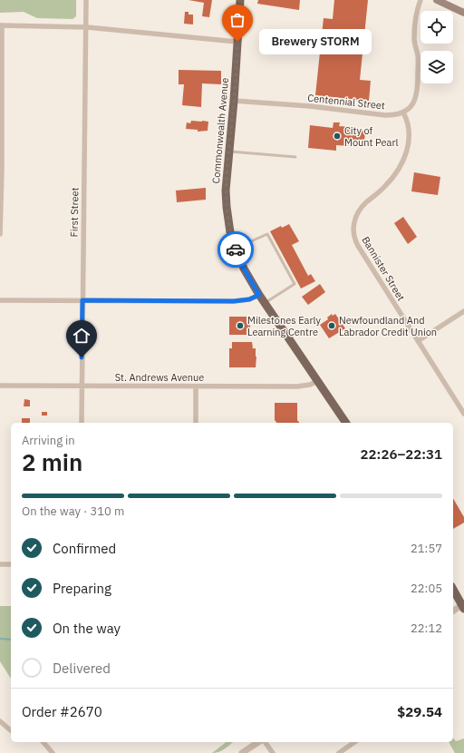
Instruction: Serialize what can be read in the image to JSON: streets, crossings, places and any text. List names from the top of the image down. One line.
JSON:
{"streets":{"main road":["Commonwealth Avenue"],"street":["Centennial Street","First Street","Bannister Street","St. Andrews Avenue"]},"crossings":[["Centennial Street","Commonwealth Avenue"],["Centennial Street","Bannister Street"],["Commonwealth Avenue","St. Andrews Avenue"],["First Street","St. Andrews Avenue"]],"places":["Brewery STORM","City of Mount Pearl","Milestones Early Learning Centre","Newfoundland And Labrador Credit Union"],"page":{"bubble":"Brewery STORM","heading":["2 min","Arriving in","22:26–22:31"],"panel":["Order #2670","$29.54"],"bar":"On the way · 310 m","list":[["Confirmed","21:57"],["Preparing","22:05"],["On the way","22:12"],"Delivered"]}}
